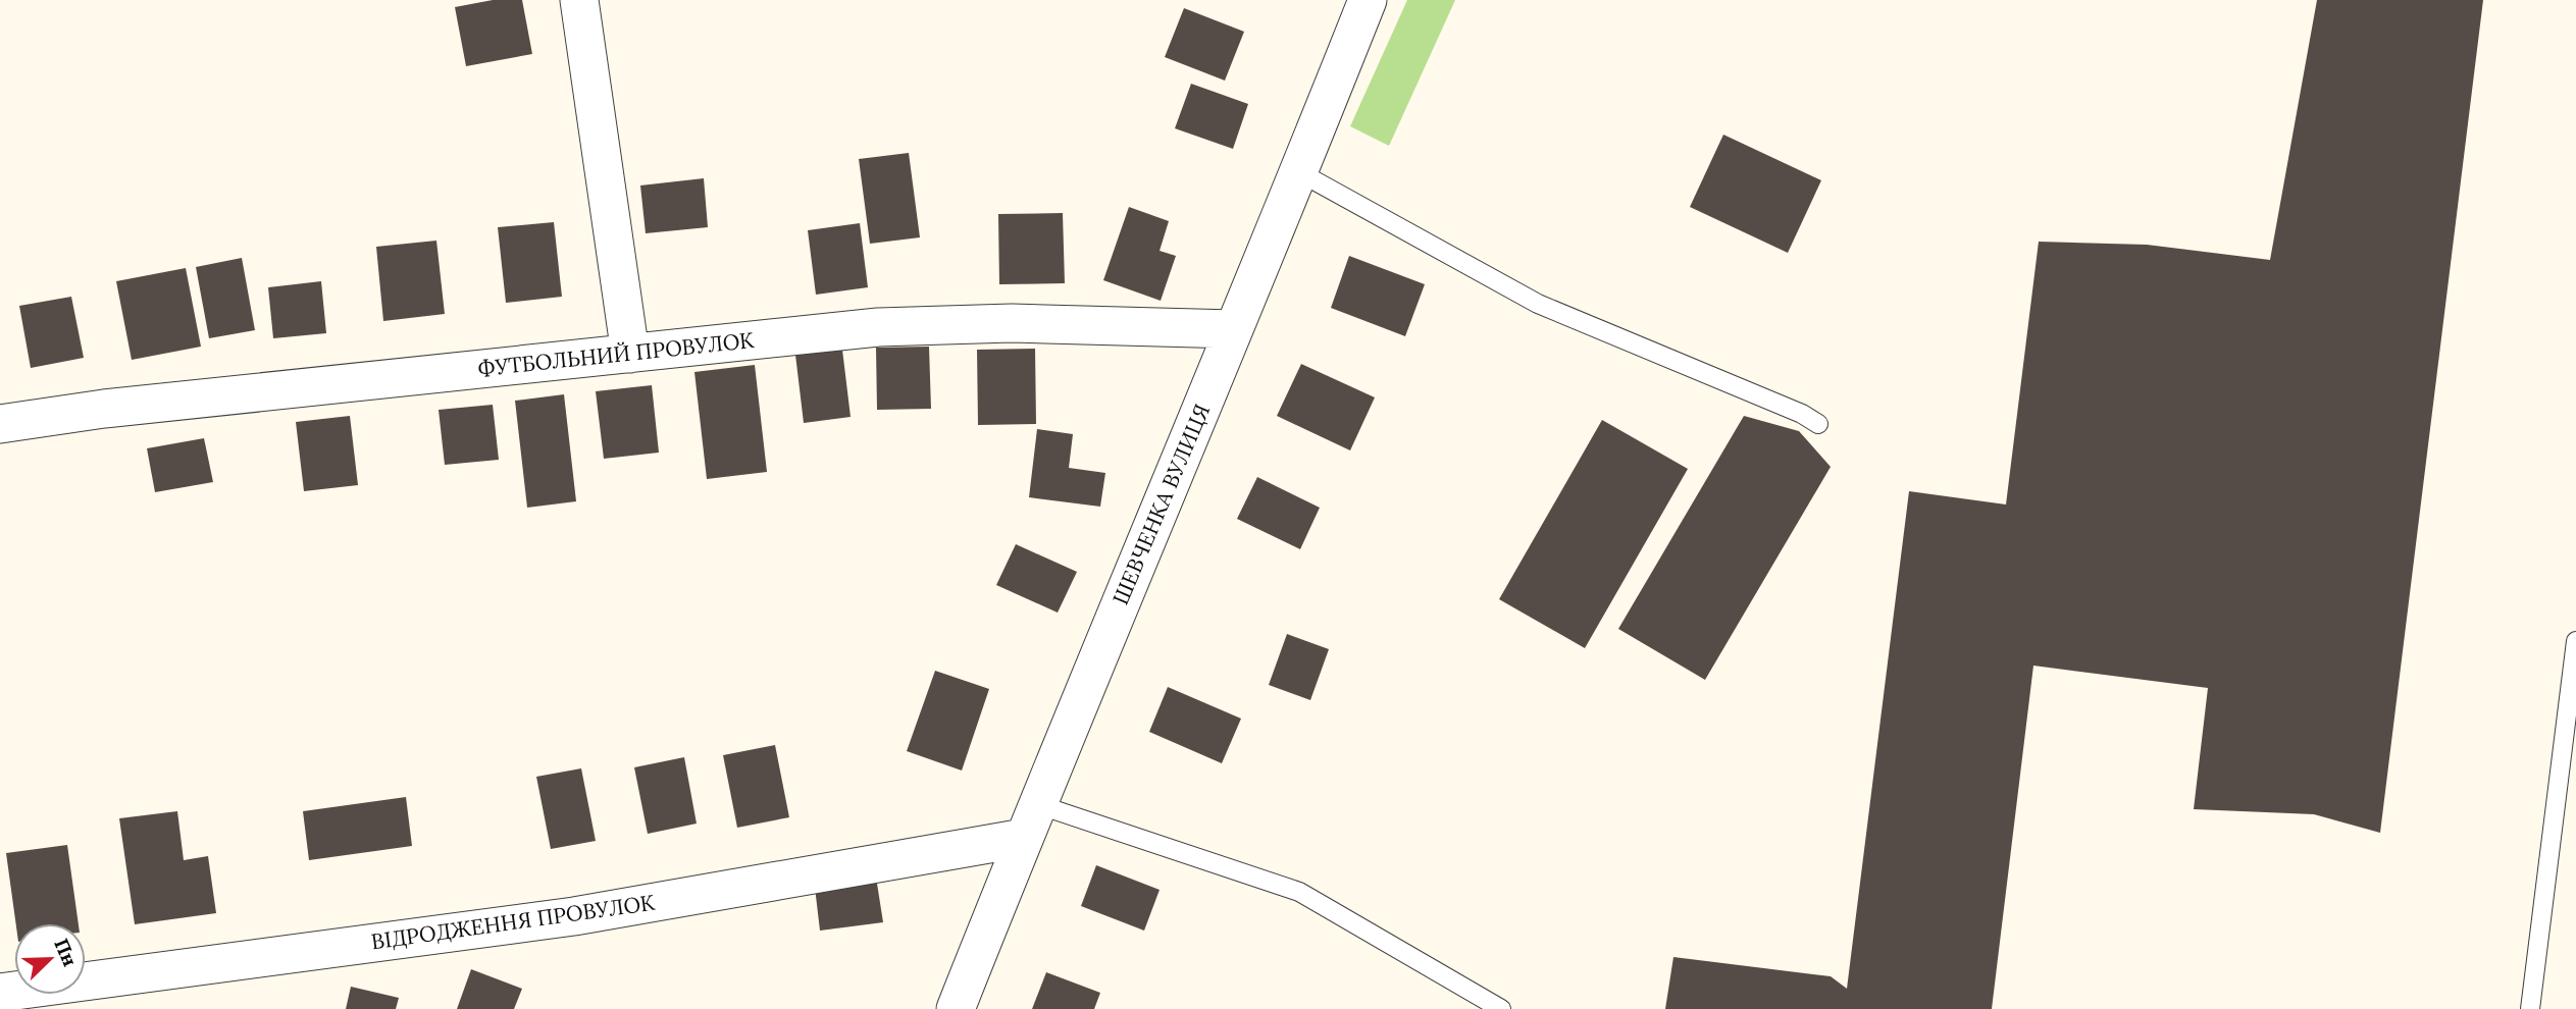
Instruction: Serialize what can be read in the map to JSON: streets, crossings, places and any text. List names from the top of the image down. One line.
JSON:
{"streets":{"street":["ФУТБОЛЬНИЙ ПРОВУЛОК","ШЕВЧЕНКА ВУЛИЦЯ","ВІДРОДЖЕННЯ ПРОВУЛОК"]},"crossings":[["ФУТБОЛЬНИЙ ПРОВУЛОК","ШЕВЧЕНКА ВУЛИЦЯ"],["ШЕВЧЕНКА ВУЛИЦЯ","ВІДРОДЖЕННЯ ПРОВУЛОК"]],"north":"top right"}
